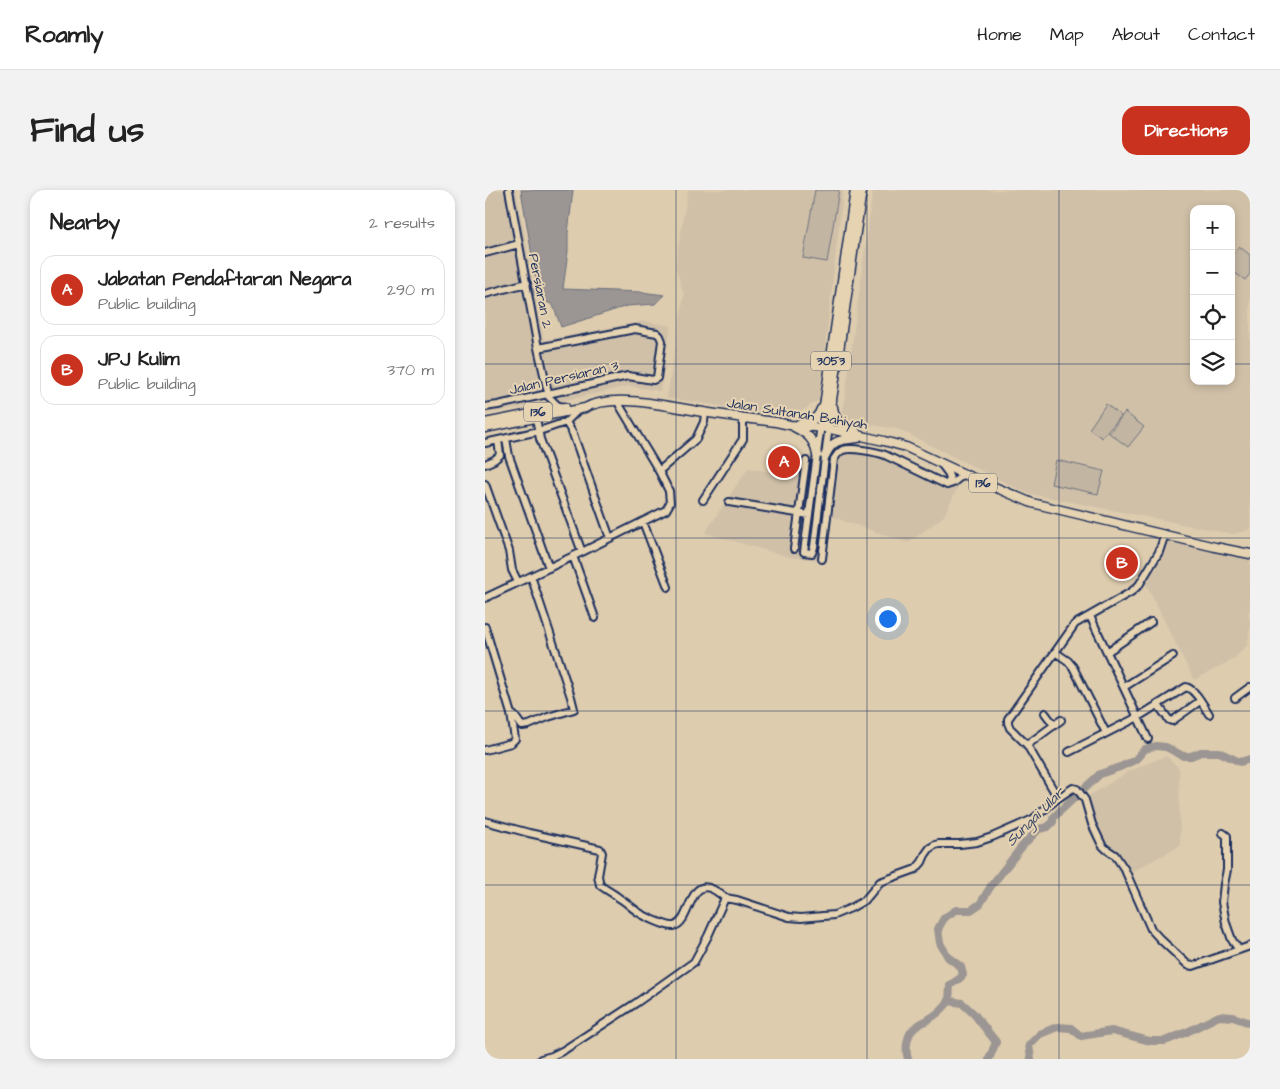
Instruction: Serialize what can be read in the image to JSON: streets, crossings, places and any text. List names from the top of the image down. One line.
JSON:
{"streets":{"main road":["3053","136","Jalan Sultanah Bahiyah"],"street":["Persiaran 2","Jalan Persiaran 3"]},"crossings":[["Persiaran 2","Jalan Persiaran 3"],["3053","Jalan Sultanah Bahiyah"]],"water":["Sungai Ular"],"page":{"header":"Roamly","nav":["Home","Map","About","Contact"],"title":"Find us","buttons":"Directions","heading":["Nearby","2 results"],"map_buttons":["+","−"],"list":[{"mark":"A","name":"Jabatan Pendaftaran Negara","note":"Public building","value":"290 m"},{"mark":"B","name":"JPJ Kulim","note":"Public building","value":"370 m"}],"pins":["A","B"]}}
